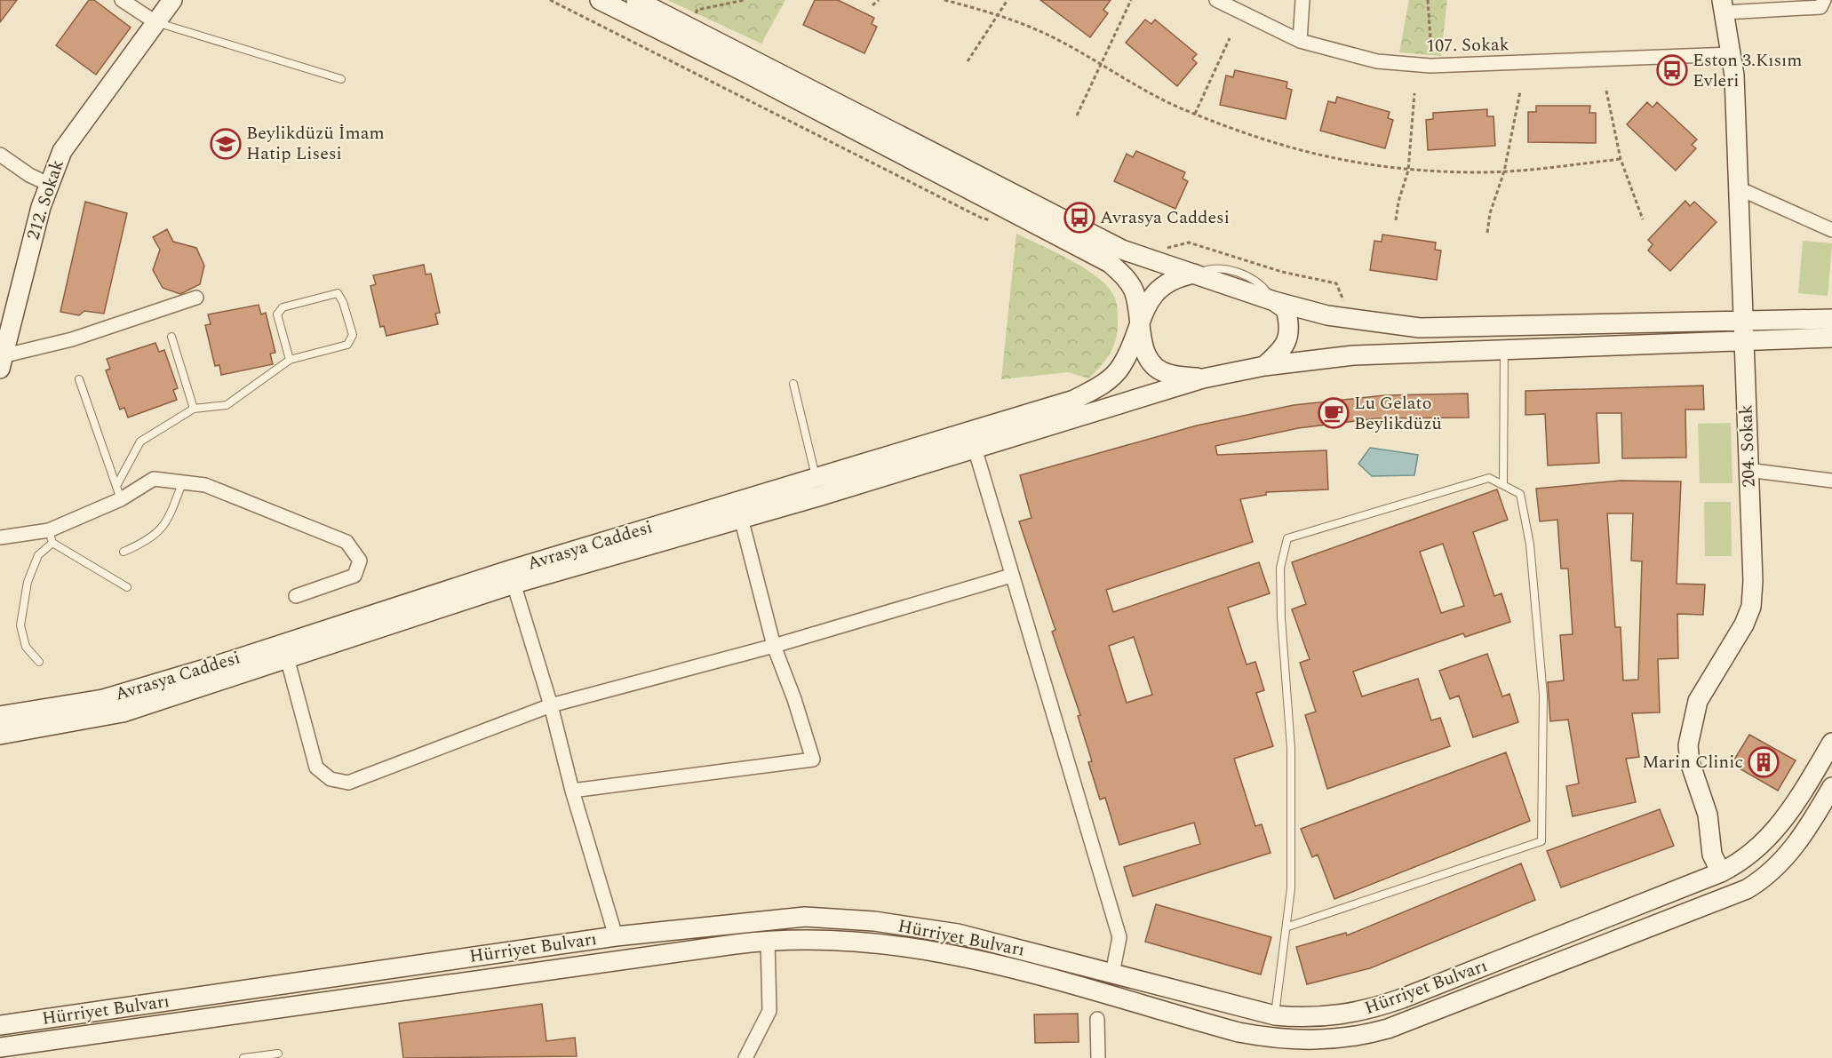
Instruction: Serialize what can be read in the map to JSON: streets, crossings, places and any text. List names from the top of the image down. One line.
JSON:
{"streets":{"street":["107. Sokak","212. Sokak","204. Sokak","Avrasya Caddesi","Hürriyet Bulvarı"]},"crossings":[["107. Sokak","204. Sokak"],["204. Sokak","Hürriyet Bulvarı"]],"places":{"bus stop":["Eston 3.Kısım Evleri","Avrasya Caddesi"],"school or university":["Beylikdüzü İmam Hatip Lisesi"],"cafe":["Lu Gelato Beylikdüzü"],"building":["Marin Clinic"]}}
